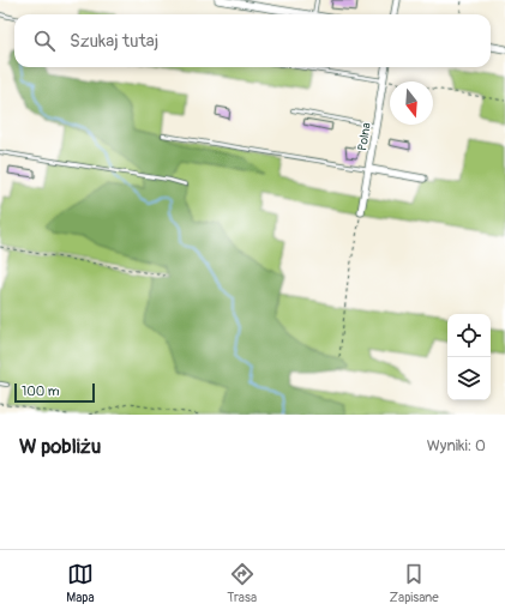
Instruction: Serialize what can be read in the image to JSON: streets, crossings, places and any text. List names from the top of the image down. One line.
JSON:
{"streets":{"street":["Polna"]},"scale_bar":"100 m","north":"bottom","page":{"search":"Szukaj tutaj","scale":"100 m","heading":["W pobliżu","Wyniki: 0"],"nav":["Mapa","Trasa","Zapisane"]}}
